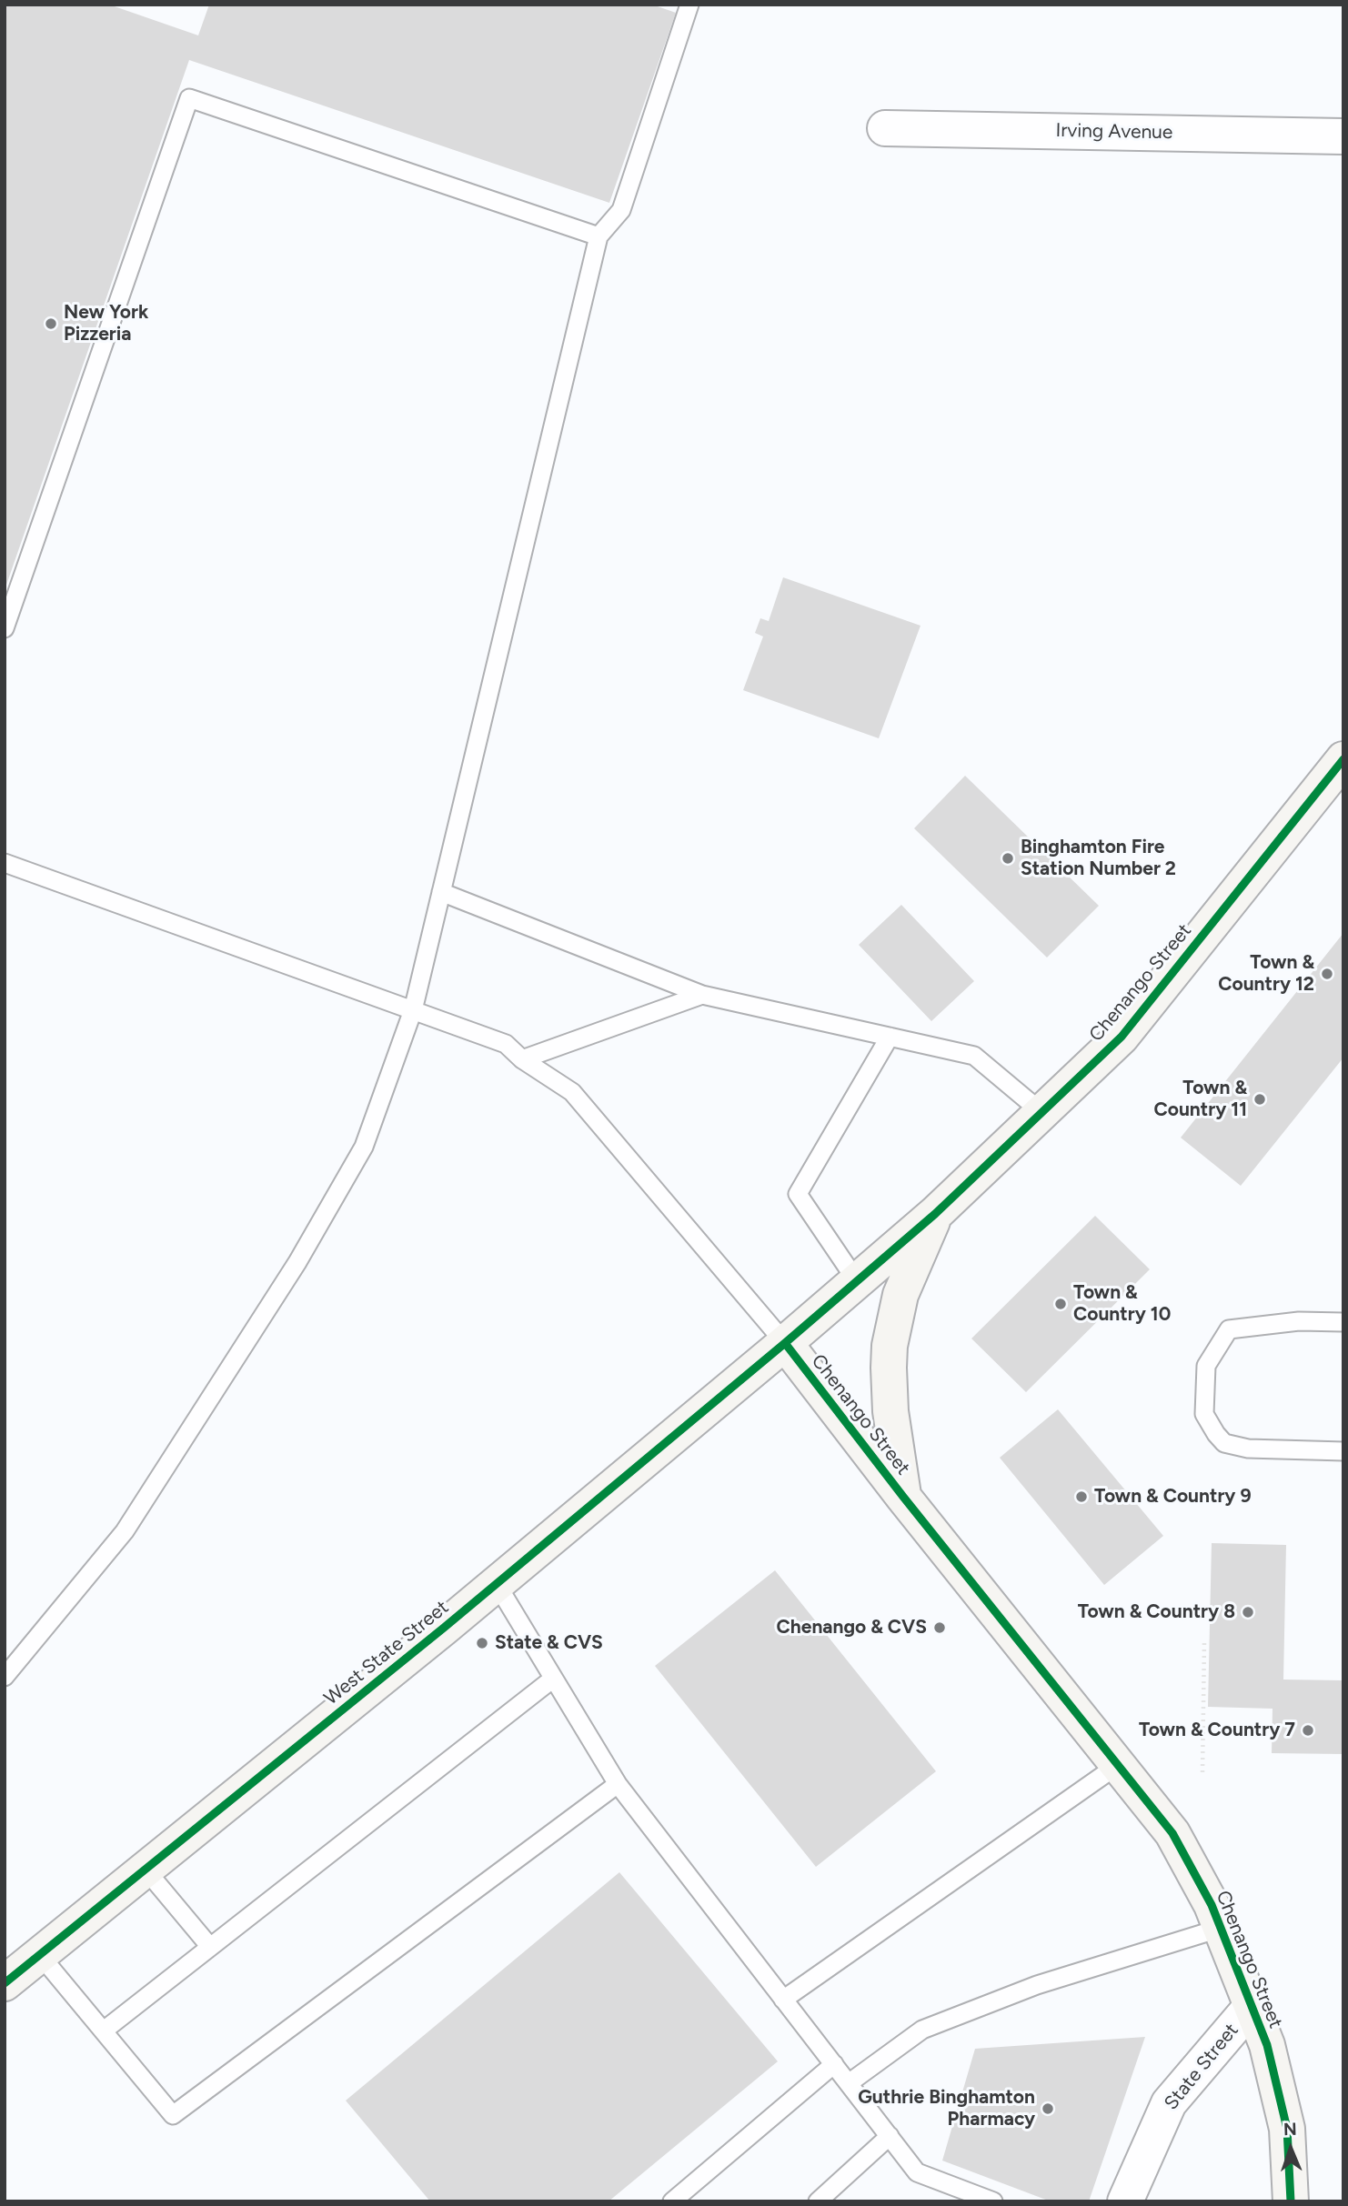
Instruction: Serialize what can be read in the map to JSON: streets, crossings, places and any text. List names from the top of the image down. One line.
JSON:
{"streets":{"street":["Irving Avenue","Chenango Street","West State Street","State Street"]},"crossings":[["Chenango Street","West State Street"],["Chenango Street","State Street"]],"places":["New York Pizzeria","Binghamton Fire Station Number 2","Town & Country 12","Town & Country 11","Town & Country 10","Town & Country 9","Town & Country 8","Chenango & CVS","State & CVS","Town & Country 7","Guthrie Binghamton Pharmacy"],"north":"top"}
